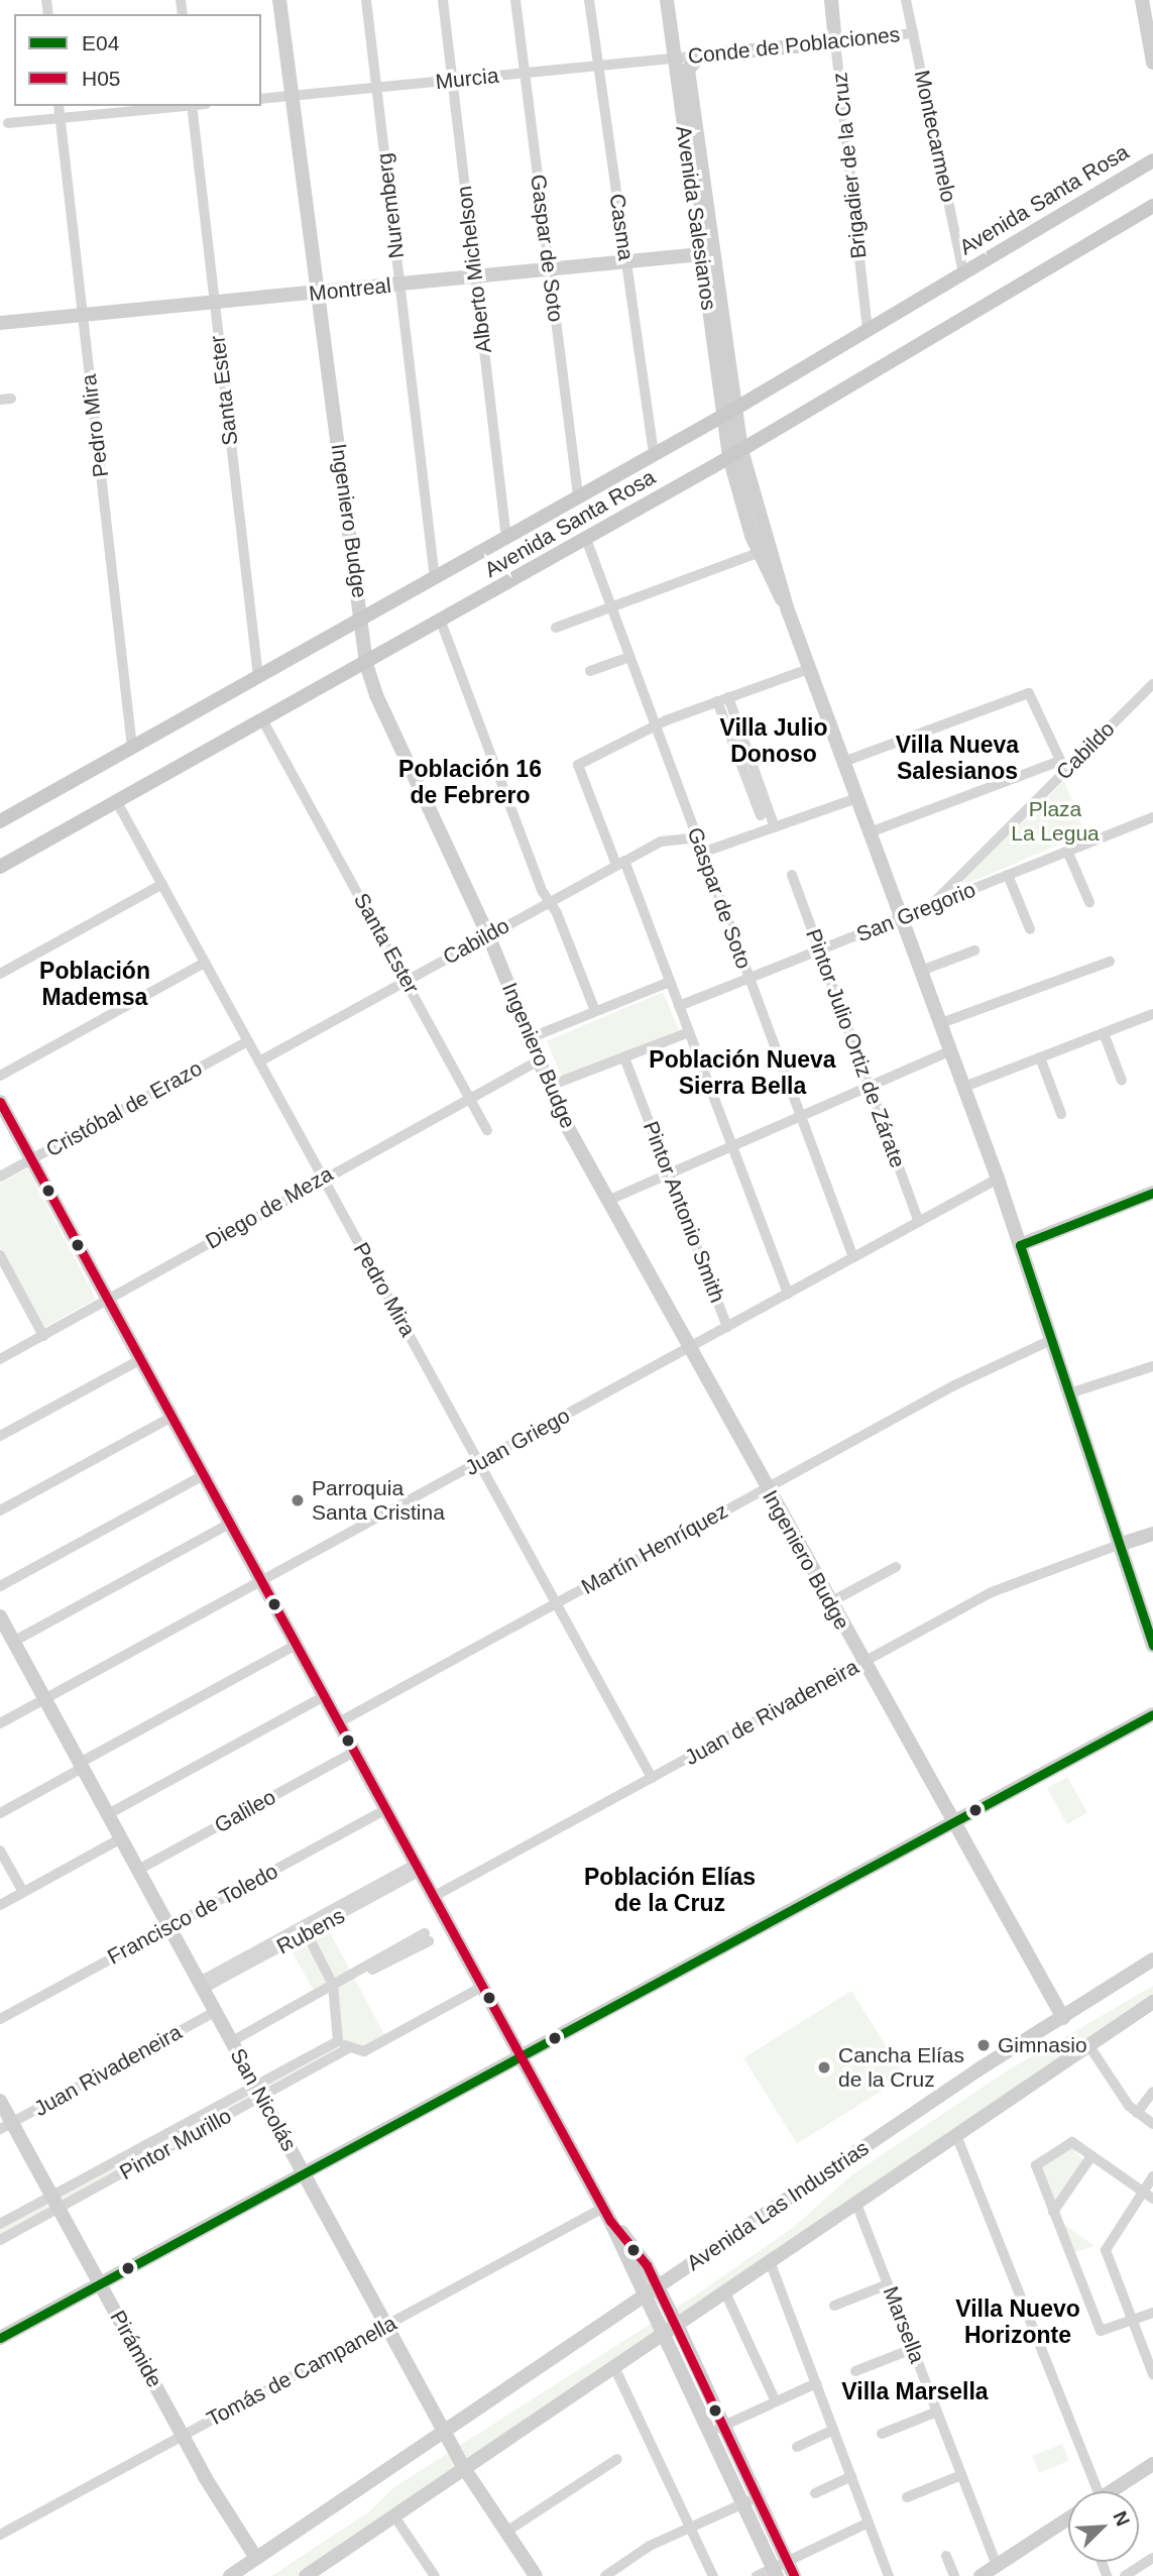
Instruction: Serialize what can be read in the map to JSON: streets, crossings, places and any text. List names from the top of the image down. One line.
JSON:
{"streets":{"main road":["Avenida Santa Rosa"],"street":["Conde de Poblaciones","Murcia","Montecarmelo","Brigadier de la Cruz","Nuremberg","Avenida Salesianos","Casma","Gaspar de Soto","Alberto Michelson","Montreal","Santa Ester","Pedro Mira","Ingeniero Budge","Cabildo","San Gregorio","Pintor Julio Ortiz de Zárate","Cristóbal de Erazo","Diego de Meza","Pintor Antonio Smith","Juan Griego","Martín Henríquez","Juan de Rivadeneira","Galileo","Francisco de Toledo","Rubens","Juan Rivadeneira","San Nicolás","Pintor Murillo","Avenida Las Industrias","Marsella","Pirámide","Tomás de Campanella"]},"crossings":[["Conde de Poblaciones","Murcia"],["Conde de Poblaciones","Montecarmelo"],["Conde de Poblaciones","Brigadier de la Cruz"],["Conde de Poblaciones","Avenida Salesianos"],["Murcia","Nuremberg"],["Murcia","Avenida Salesianos"],["Murcia","Casma"],["Murcia","Gaspar de Soto"],["Murcia","Alberto Michelson"],["Murcia","Ingeniero Budge"],["Montecarmelo","Avenida Santa Rosa"],["Brigadier de la Cruz","Avenida Santa Rosa"],["Avenida Santa Rosa","Nuremberg"],["Avenida Santa Rosa","Avenida Salesianos"],["Avenida Santa Rosa","Casma"],["Avenida Santa Rosa","Gaspar de Soto"],["Avenida Santa Rosa","Alberto Michelson"],["Avenida Santa Rosa","Santa Ester"],["Avenida Santa Rosa","Pedro Mira"],["Avenida Santa Rosa","Ingeniero Budge"],["Nuremberg","Montreal"],["Avenida Salesianos","Montreal"],["Casma","Montreal"],["Gaspar de Soto","Montreal"],["Gaspar de Soto","Cabildo"],["Gaspar de Soto","San Gregorio"],["Gaspar de Soto","Juan Griego"],["Alberto Michelson","Montreal"],["Montreal","Santa Ester"],["Montreal","Pedro Mira"],["Montreal","Ingeniero Budge"],["Santa Ester","Cabildo"],["Santa Ester","Diego de Meza"],["Pedro Mira","Cabildo"],["Pedro Mira","Cristóbal de Erazo"],["Pedro Mira","Diego de Meza"],["Pedro Mira","Juan Griego"],["Pedro Mira","Martín Henríquez"],["Pedro Mira","Juan de Rivadeneira"],["Ingeniero Budge","Cabildo"],["Ingeniero Budge","Diego de Meza"],["Ingeniero Budge","Juan Griego"],["Ingeniero Budge","Martín Henríquez"],["Ingeniero Budge","Juan de Rivadeneira"],["Ingeniero Budge","Avenida Las Industrias"],["Cabildo","San Gregorio"],["San Gregorio","Pintor Julio Ortiz de Zárate"],["Pintor Julio Ortiz de Zárate","Juan Griego"],["Pintor Antonio Smith","Juan Griego"],["Juan Griego","San Nicolás"],["Galileo","San Nicolás"],["Francisco de Toledo","San Nicolás"],["Rubens","San Nicolás"],["Juan Rivadeneira","San Nicolás"],["Juan Rivadeneira","Pirámide"],["San Nicolás","Pintor Murillo"],["San Nicolás","Avenida Las Industrias"],["San Nicolás","Tomás de Campanella"],["Pintor Murillo","Pirámide"],["Avenida Las Industrias","Marsella"],["Avenida Las Industrias","Pirámide"],["Pirámide","Tomás de Campanella"]],"districts":["Villa Julio Donoso","Villa Nueva Salesianos","Población 16 de Febrero","Población Mademsa","Población Nueva Sierra Bella","Población Elías de la Cruz","Villa Nuevo Horizonte","Villa Marsella"],"parks":["Plaza La Legua"],"places":["Parroquia Santa Cristina","Gimnasio","Cancha Elías de la Cruz"],"lines":["transit line H05","transit line E04"],"legend":["E04","H05"],"north":"top right"}
